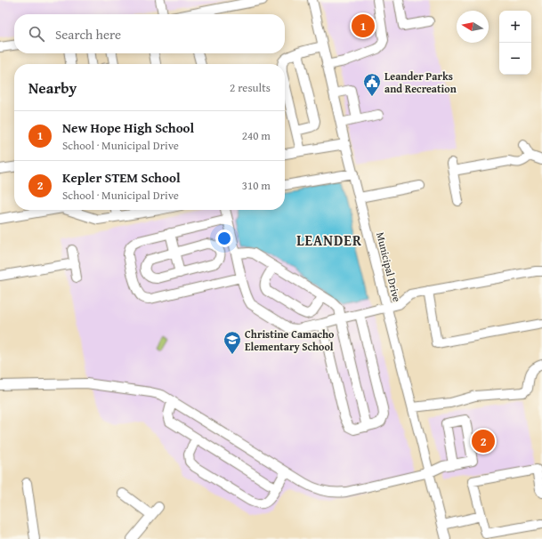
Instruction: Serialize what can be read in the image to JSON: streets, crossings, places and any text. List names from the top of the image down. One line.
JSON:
{"streets":{"street":["Municipal Drive"]},"districts":["LEANDER"],"places":{"public building":["Leander Parks and Recreation"],"school or university":["Christine Camacho Elementary School"]},"north":"left","page":{"map_buttons":["+","−"],"pins":["1","2"],"search":"Search here","heading":["Nearby","2 results"],"list":[{"mark":"1","name":"New Hope High School","note":"School · Municipal Drive","value":"240 m"},{"mark":"2","name":"Kepler STEM School","note":"School · Municipal Drive","value":"310 m"}]}}
